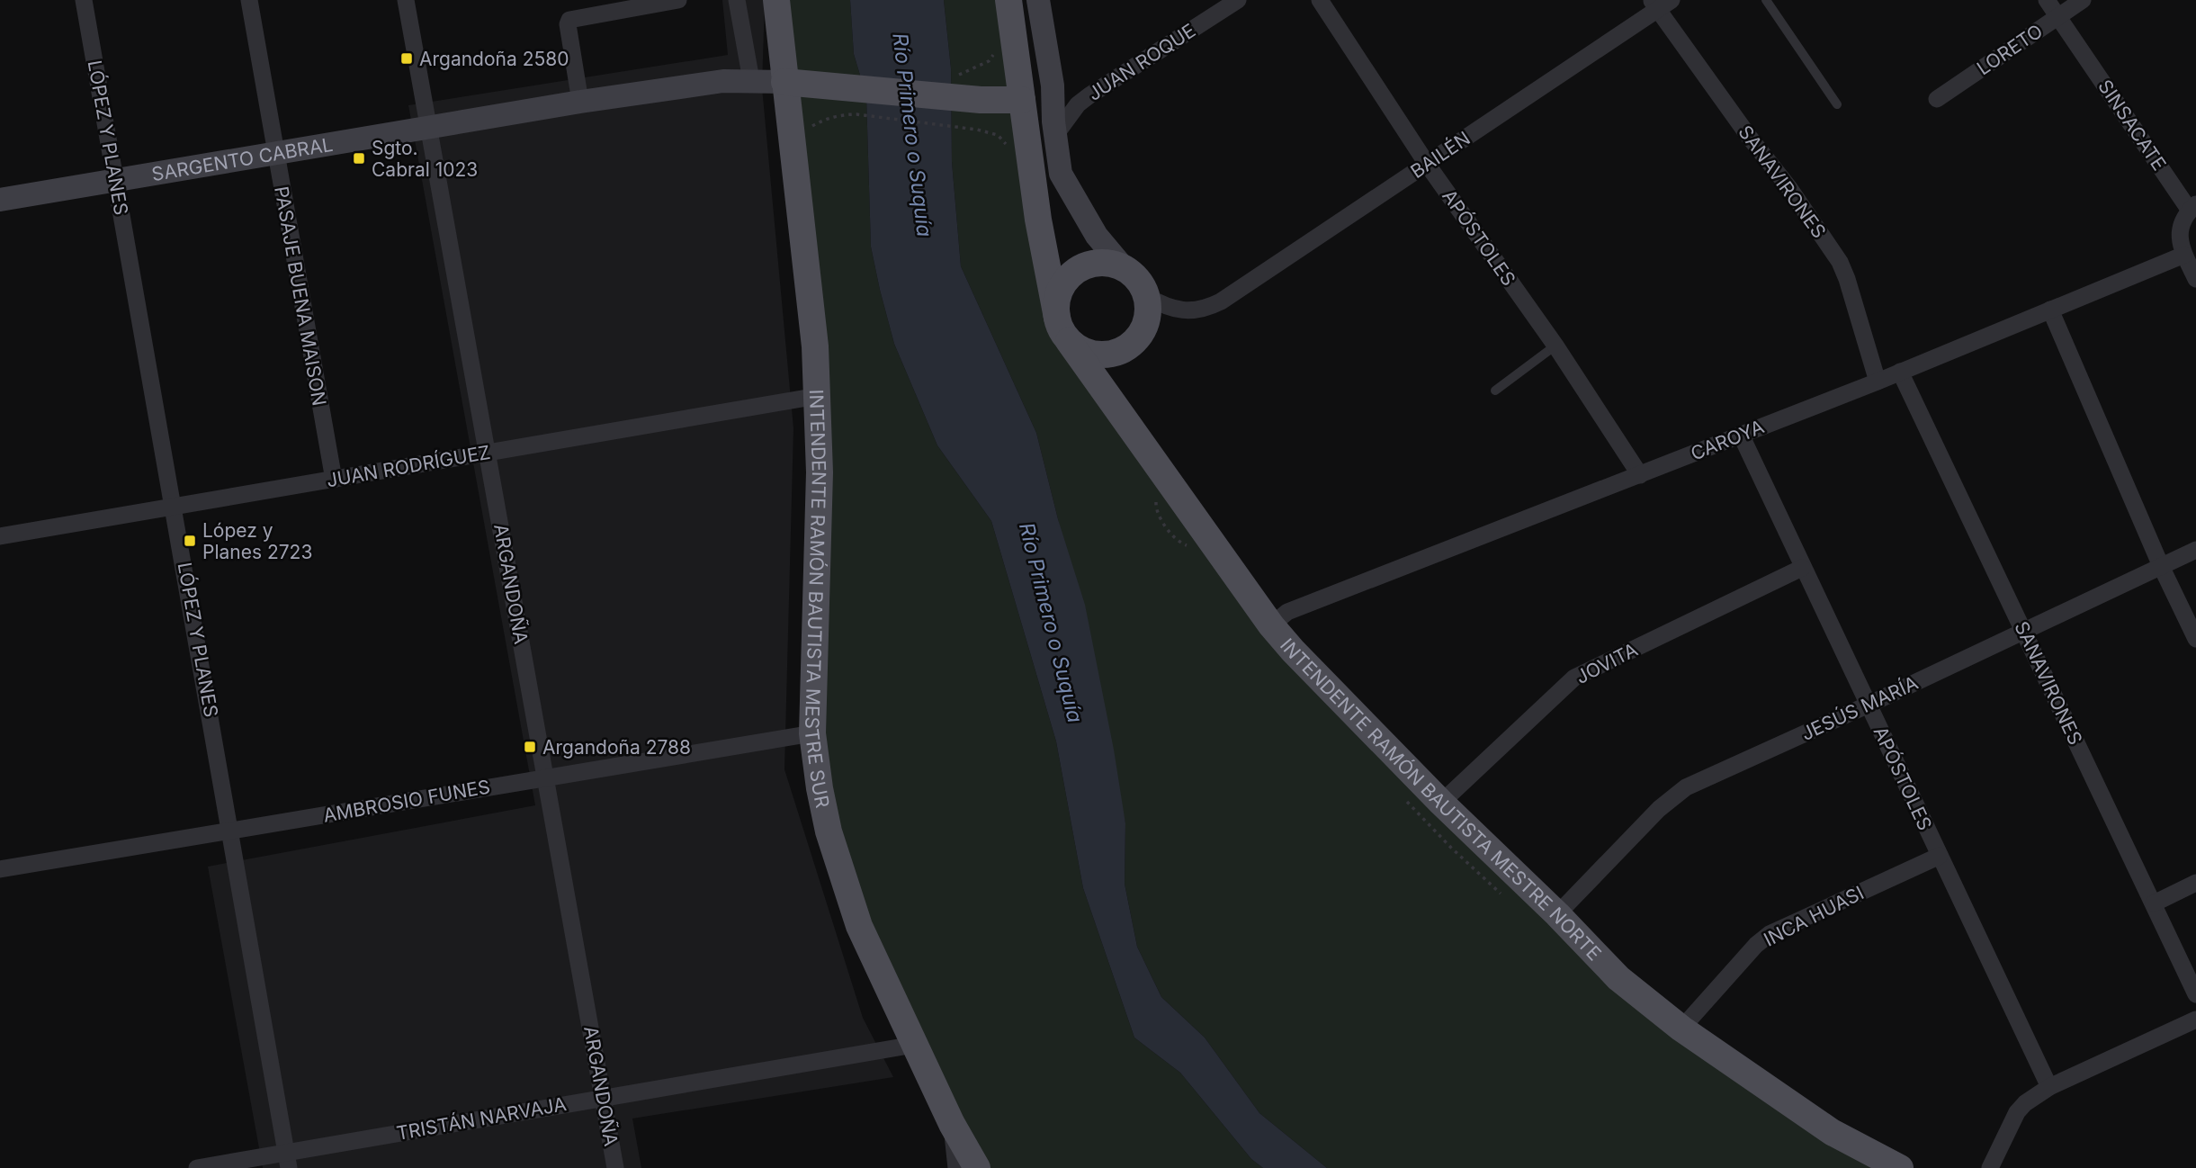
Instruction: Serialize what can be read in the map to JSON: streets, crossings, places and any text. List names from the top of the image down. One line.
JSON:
{"streets":{"main road":["INTENDENTE RAMÓN BAUTISTA MESTRE SUR","INTENDENTE RAMÓN BAUTISTA MESTRE NORTE"],"street":["LORETO","JUAN ROQUE","SINSACATE","LÓPEZ Y PLANES","BAILÉN","SARGENTO CABRAL","SANAVIRONES","APÓSTOLES","PASAJE BUENA MAISON","CAROYA","JUAN RODRÍGUEZ","ARGANDOÑA","JOVITA","JESÚS MARÍA","AMBROSIO FUNES","INCA HUASI","TRISTÁN NARVAJA"]},"crossings":[["LORETO","SINSACATE"],["SINSACATE","CAROYA"],["LÓPEZ Y PLANES","SARGENTO CABRAL"],["LÓPEZ Y PLANES","JUAN RODRÍGUEZ"],["LÓPEZ Y PLANES","AMBROSIO FUNES"],["LÓPEZ Y PLANES","TRISTÁN NARVAJA"],["BAILÉN","SANAVIRONES"],["BAILÉN","APÓSTOLES"],["BAILÉN","INTENDENTE RAMÓN BAUTISTA MESTRE NORTE"],["SARGENTO CABRAL","PASAJE BUENA MAISON"],["SARGENTO CABRAL","ARGANDOÑA"],["SARGENTO CABRAL","INTENDENTE RAMÓN BAUTISTA MESTRE SUR"],["SANAVIRONES","CAROYA"],["SANAVIRONES","JESÚS MARÍA"],["APÓSTOLES","CAROYA"],["APÓSTOLES","JOVITA"],["APÓSTOLES","JESÚS MARÍA"],["APÓSTOLES","INCA HUASI"],["PASAJE BUENA MAISON","JUAN RODRÍGUEZ"],["CAROYA","INTENDENTE RAMÓN BAUTISTA MESTRE NORTE"],["JUAN RODRÍGUEZ","ARGANDOÑA"],["JUAN RODRÍGUEZ","INTENDENTE RAMÓN BAUTISTA MESTRE SUR"],["ARGANDOÑA","AMBROSIO FUNES"],["ARGANDOÑA","TRISTÁN NARVAJA"],["INTENDENTE RAMÓN BAUTISTA MESTRE SUR","AMBROSIO FUNES"],["INTENDENTE RAMÓN BAUTISTA MESTRE SUR","TRISTÁN NARVAJA"],["JOVITA","INTENDENTE RAMÓN BAUTISTA MESTRE NORTE"],["JESÚS MARÍA","INTENDENTE RAMÓN BAUTISTA MESTRE NORTE"],["INTENDENTE RAMÓN BAUTISTA MESTRE NORTE","INCA HUASI"]],"water":["Río Primero o Suquía"],"places":{"transit":["Argandoña 2580","Sgto. Cabral 1023","López y Planes 2723","Argandoña 2788"]}}
